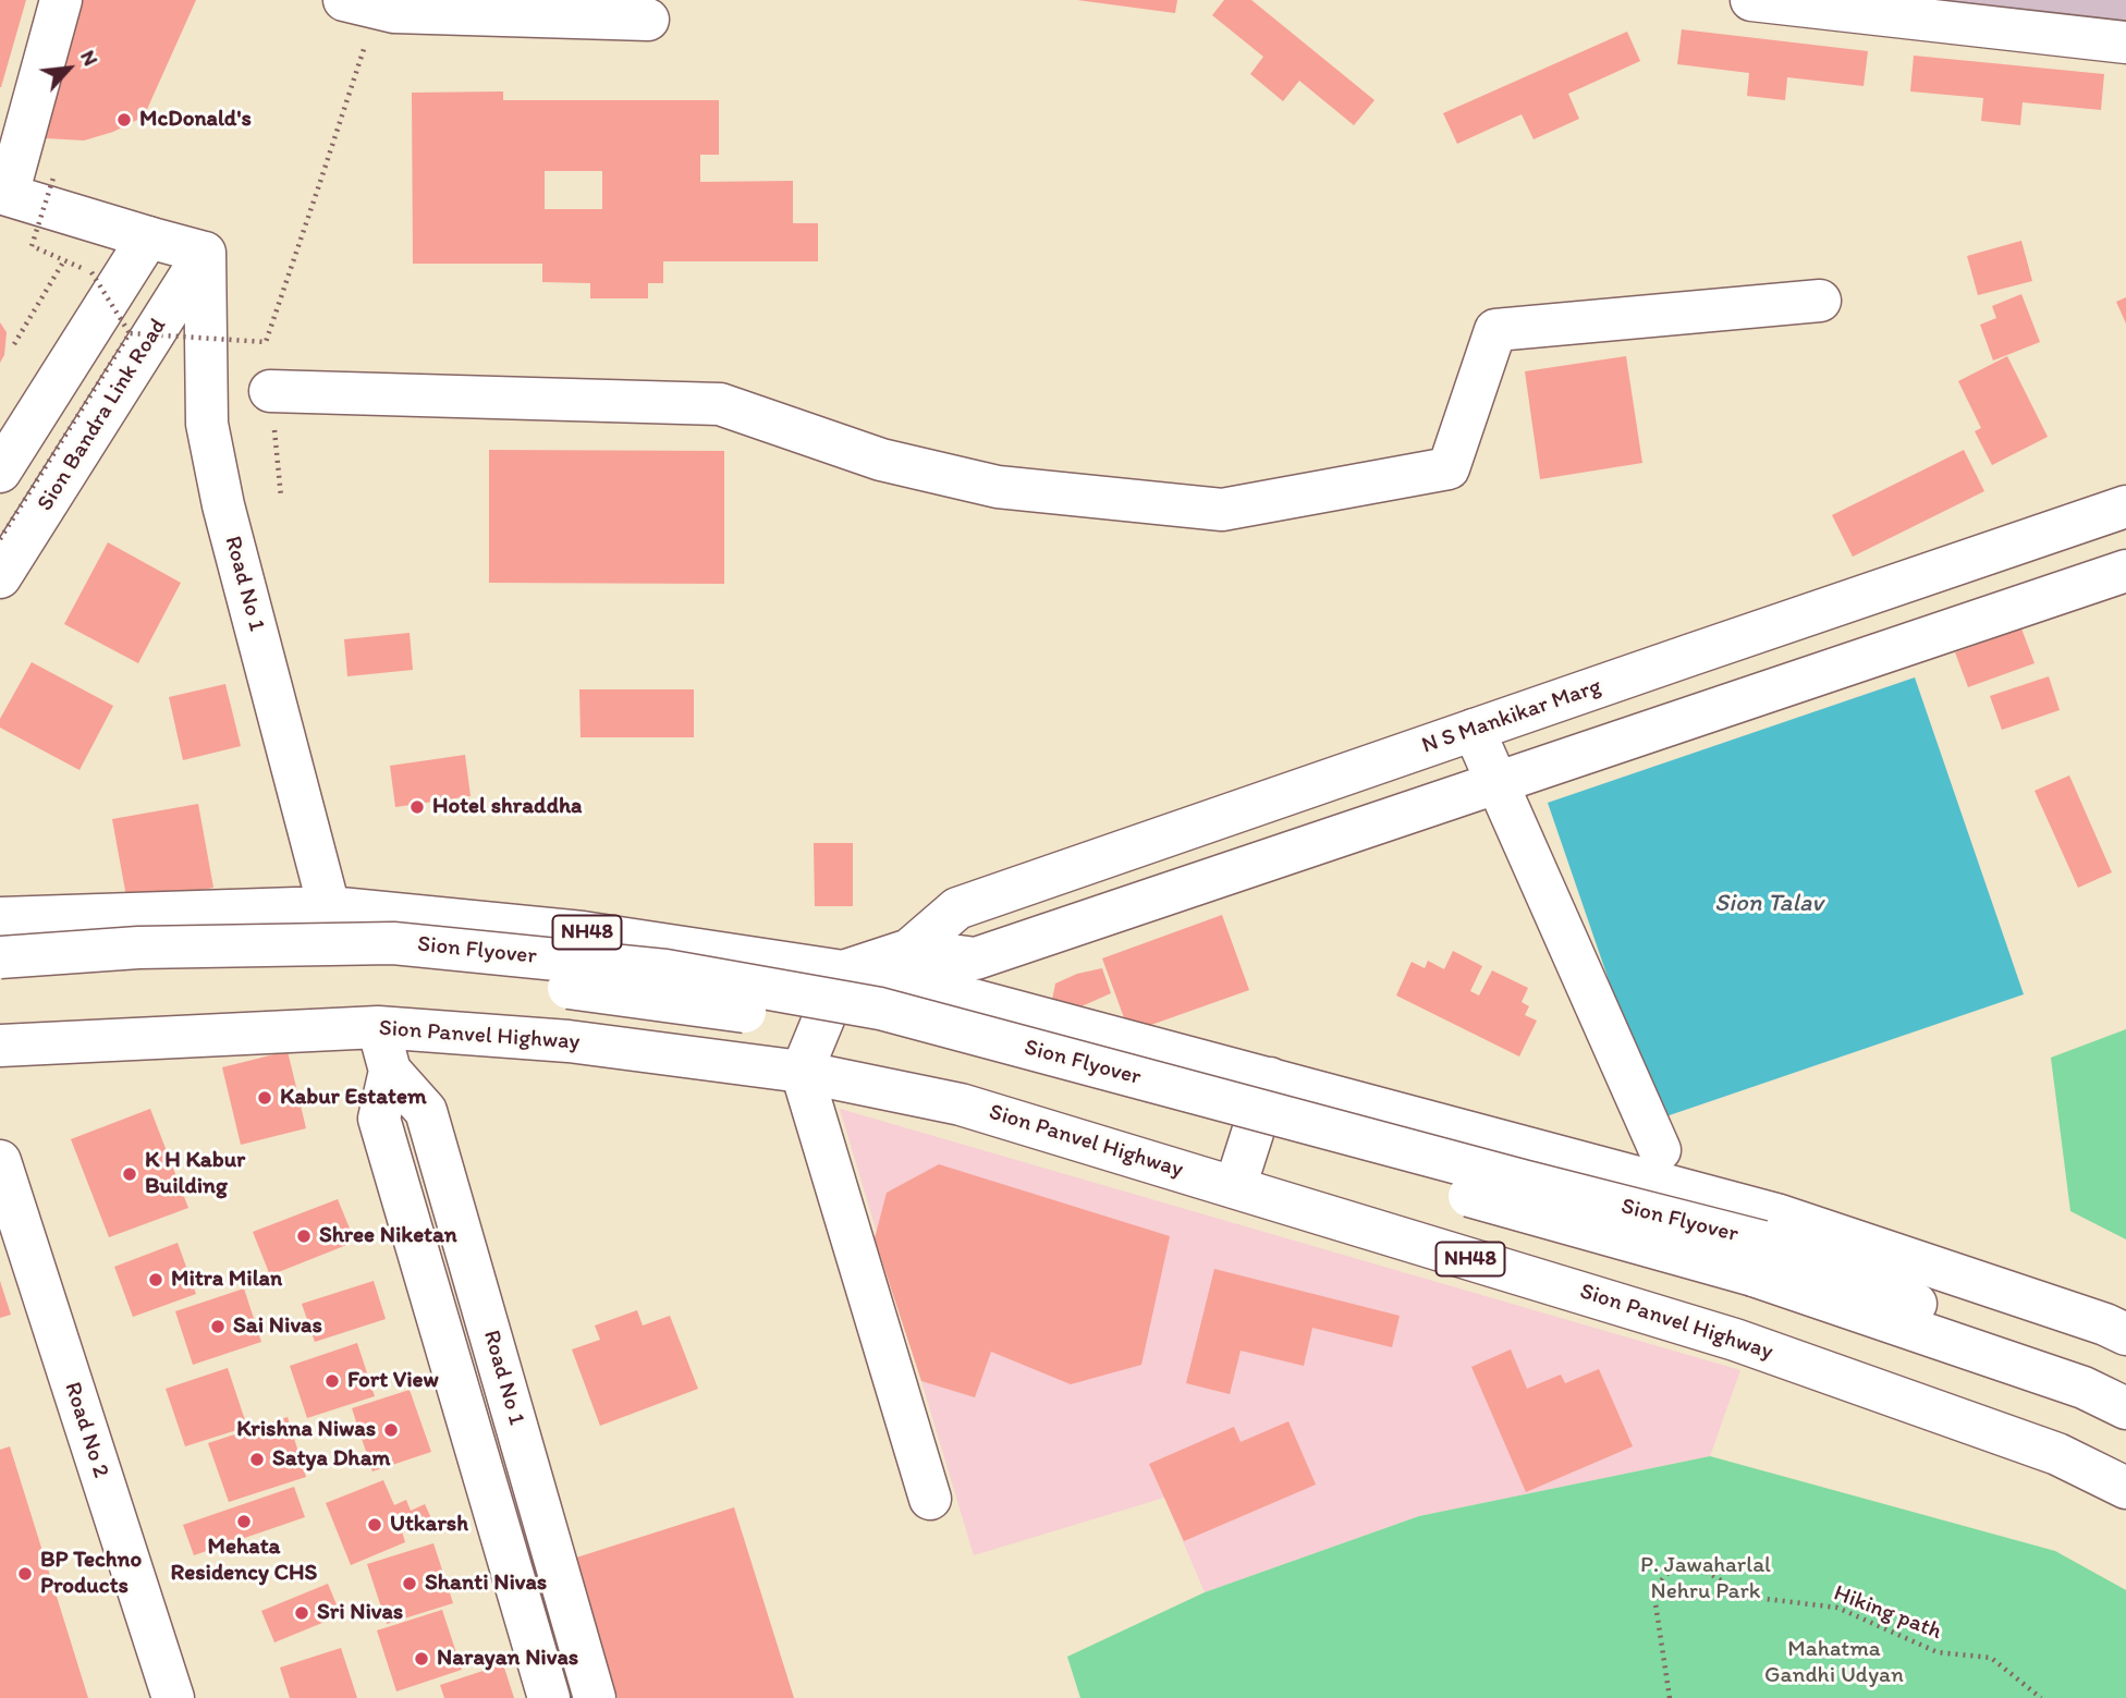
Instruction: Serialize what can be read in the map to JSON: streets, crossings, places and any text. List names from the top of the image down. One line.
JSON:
{"streets":{"main road":["Sion Bandra Link Road","Road No 1","N S Mankikar Marg","NH48","Sion Flyover","Sion Panvel Highway","Road No 2"],"path":["Hiking path"]},"crossings":[["Sion Bandra Link Road","Road No 1"],["Road No 1","NH48"],["Road No 1","Sion Panvel Highway"],["N S Mankikar Marg","NH48"]],"water":["Sion Talav"],"parks":["P. Jawaharlal Nehru Park","Mahatma Gandhi Udyan"],"places":["McDonald's","Hotel shraddha","Kabur Estatem","K H Kabur Building","Shree Niketan","Mitra Milan","Sai Nivas","Fort View","Krishna Niwas","Satya Dham","Mehata Residency CHS","Utkarsh","BP Techno Products","Shanti Nivas","Sri Nivas","Narayan Nivas"],"north":"top right"}
